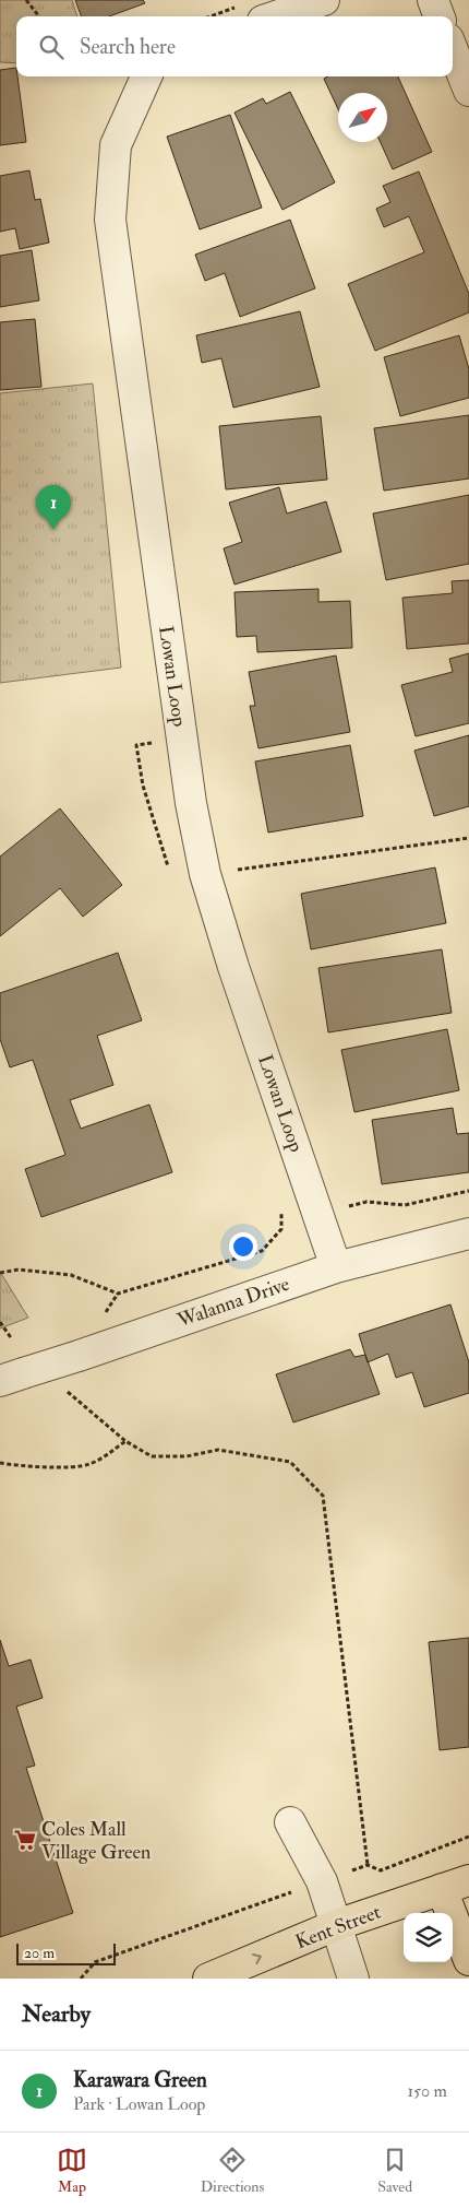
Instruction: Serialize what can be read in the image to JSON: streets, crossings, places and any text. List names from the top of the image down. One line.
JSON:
{"streets":{"main road":["Kent Street"],"street":["Lowan Loop","Walanna Drive"]},"crossings":[["Lowan Loop","Walanna Drive"]],"one_way":["Kent Street"],"places":{"supermarket":["Coles Mall Village Green"]},"scale_bar":"20 m","north":"top right","page":{"search":"Search here","pins":"1","scale":"20 m","heading":"Nearby","list":[{"mark":"1","name":"Karawara Green","note":"Park · Lowan Loop","value":"150 m"}],"nav":["Map","Directions","Saved"]}}
